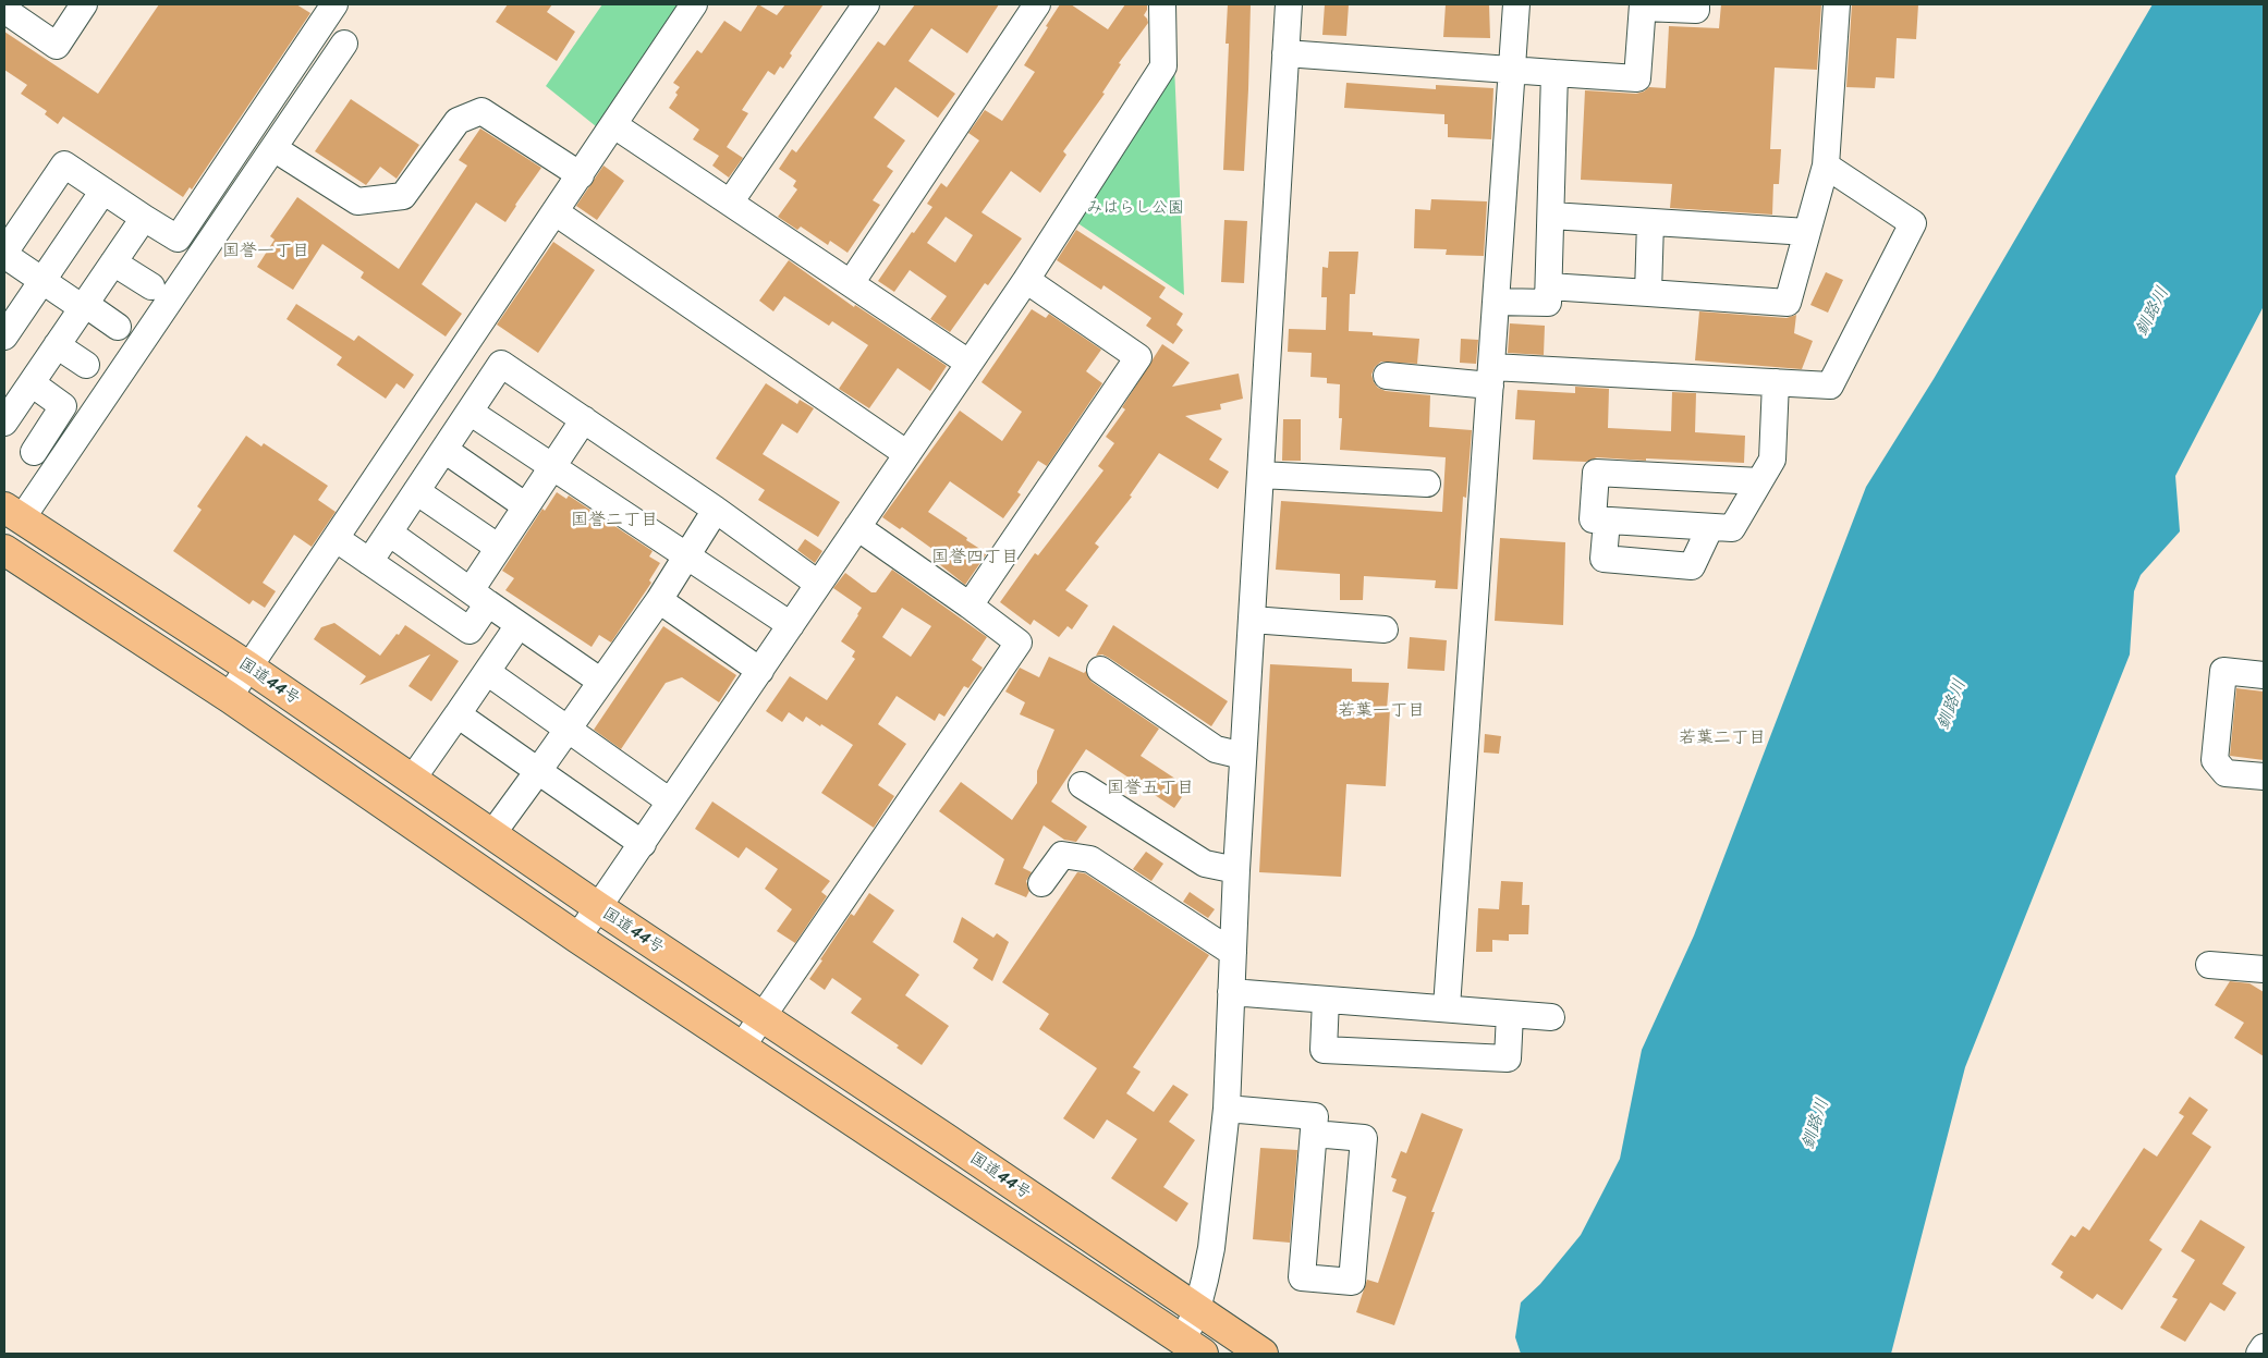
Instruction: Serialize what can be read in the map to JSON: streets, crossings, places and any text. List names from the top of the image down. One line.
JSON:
{"streets":{"highway":["国道44号"]},"districts":["国誉一丁目","国誉二丁目","国誉四丁目","若葉一丁目","若葉二丁目","国誉五丁目"],"water":["釧路川"],"parks":["みはらし公園"]}
